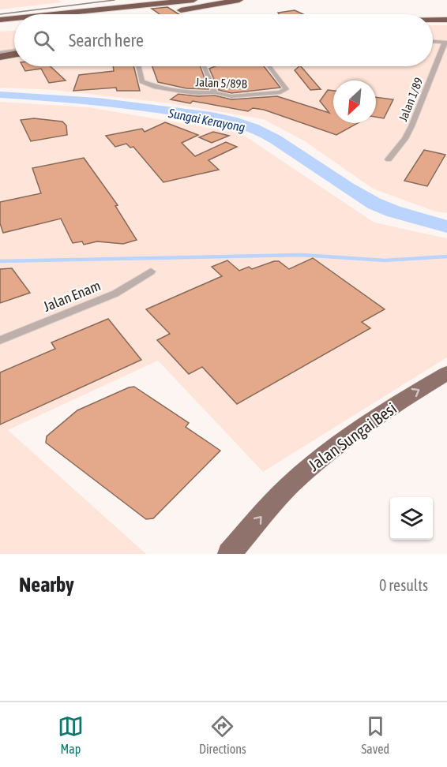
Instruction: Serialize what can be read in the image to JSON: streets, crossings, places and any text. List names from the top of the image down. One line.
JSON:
{"streets":{"main road":["Jalan Sungai Besi"],"street":["Jalan 5/89B","Jalan 1/89","Jalan Enam"]},"one_way":["Jalan Sungai Besi"],"water":["Sungai Kerayong"],"north":"bottom left","page":{"search":"Search here","heading":["Nearby","0 results"],"nav":["Map","Directions","Saved"]}}
